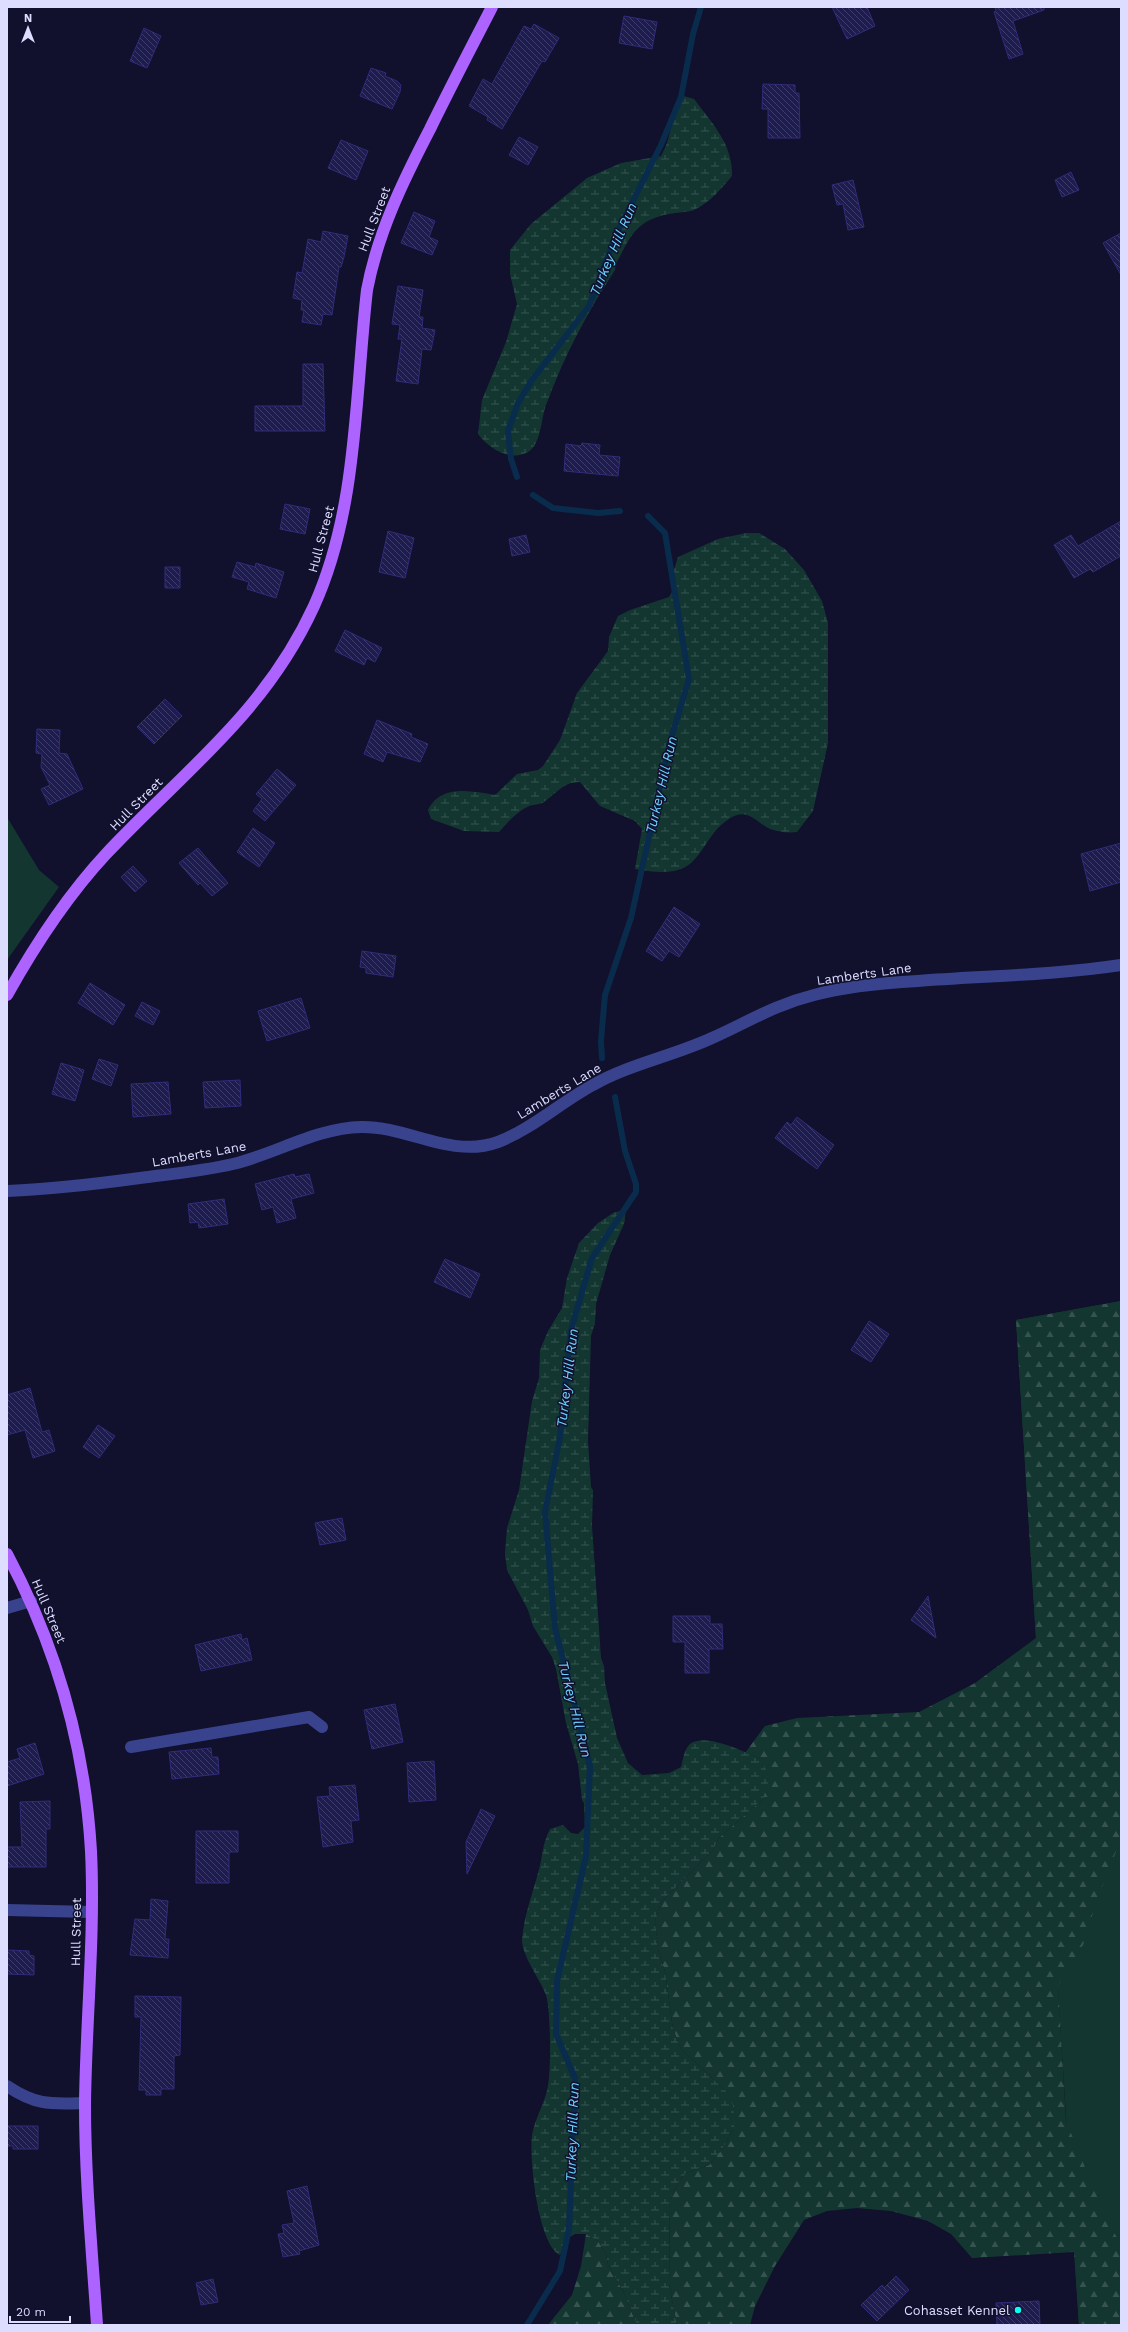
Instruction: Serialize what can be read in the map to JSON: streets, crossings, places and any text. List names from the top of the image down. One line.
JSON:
{"streets":{"main road":["Hull Street"],"street":["Lamberts Lane"]},"water":["Turkey Hill Run"],"places":["Cohasset Kennel"],"scale_bar":"20 m","north":"top"}
